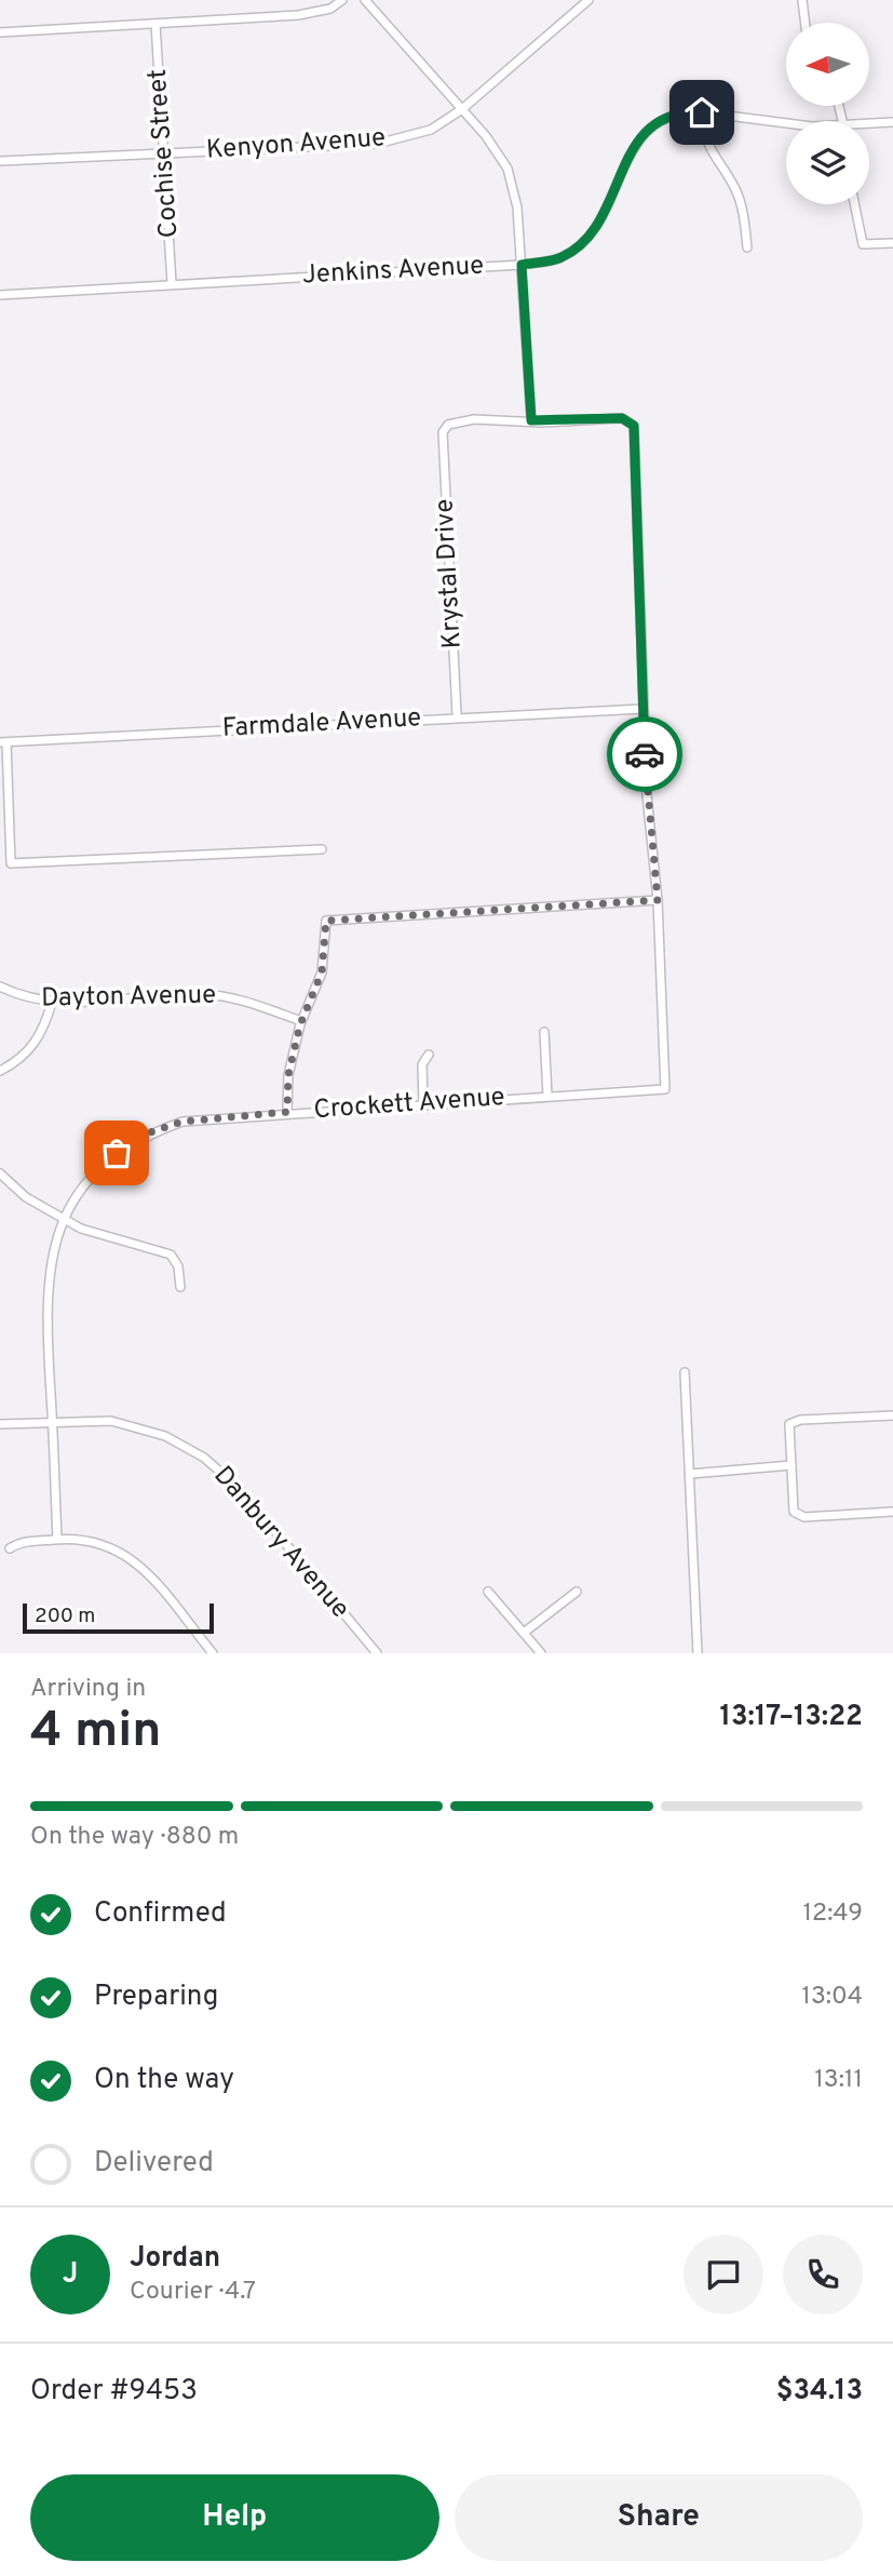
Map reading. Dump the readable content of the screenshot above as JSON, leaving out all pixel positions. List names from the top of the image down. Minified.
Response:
{"streets":{"street":["Kenyon Avenue","Cochise Street","Jenkins Avenue","Krystal Drive","Farmdale Avenue","Dayton Avenue","Crockett Avenue","Danbury Avenue"]},"crossings":[["Kenyon Avenue","Cochise Street"],["Cochise Street","Jenkins Avenue"],["Krystal Drive","Farmdale Avenue"],["Crockett Avenue","Danbury Avenue"]],"scale_bar":"200 m","north":"left","page":{"scale":"200 m","heading":["4 min","Arriving in","13:17–13:22"],"panel":["Jordan","Courier · 4.7","Order #9453","$34.13"],"bar":"On the way · 880 m","list":[["Confirmed","12:49"],["Preparing","13:04"],["On the way","13:11"],"Delivered"],"round":"J","buttons":["Help","Share"]}}
